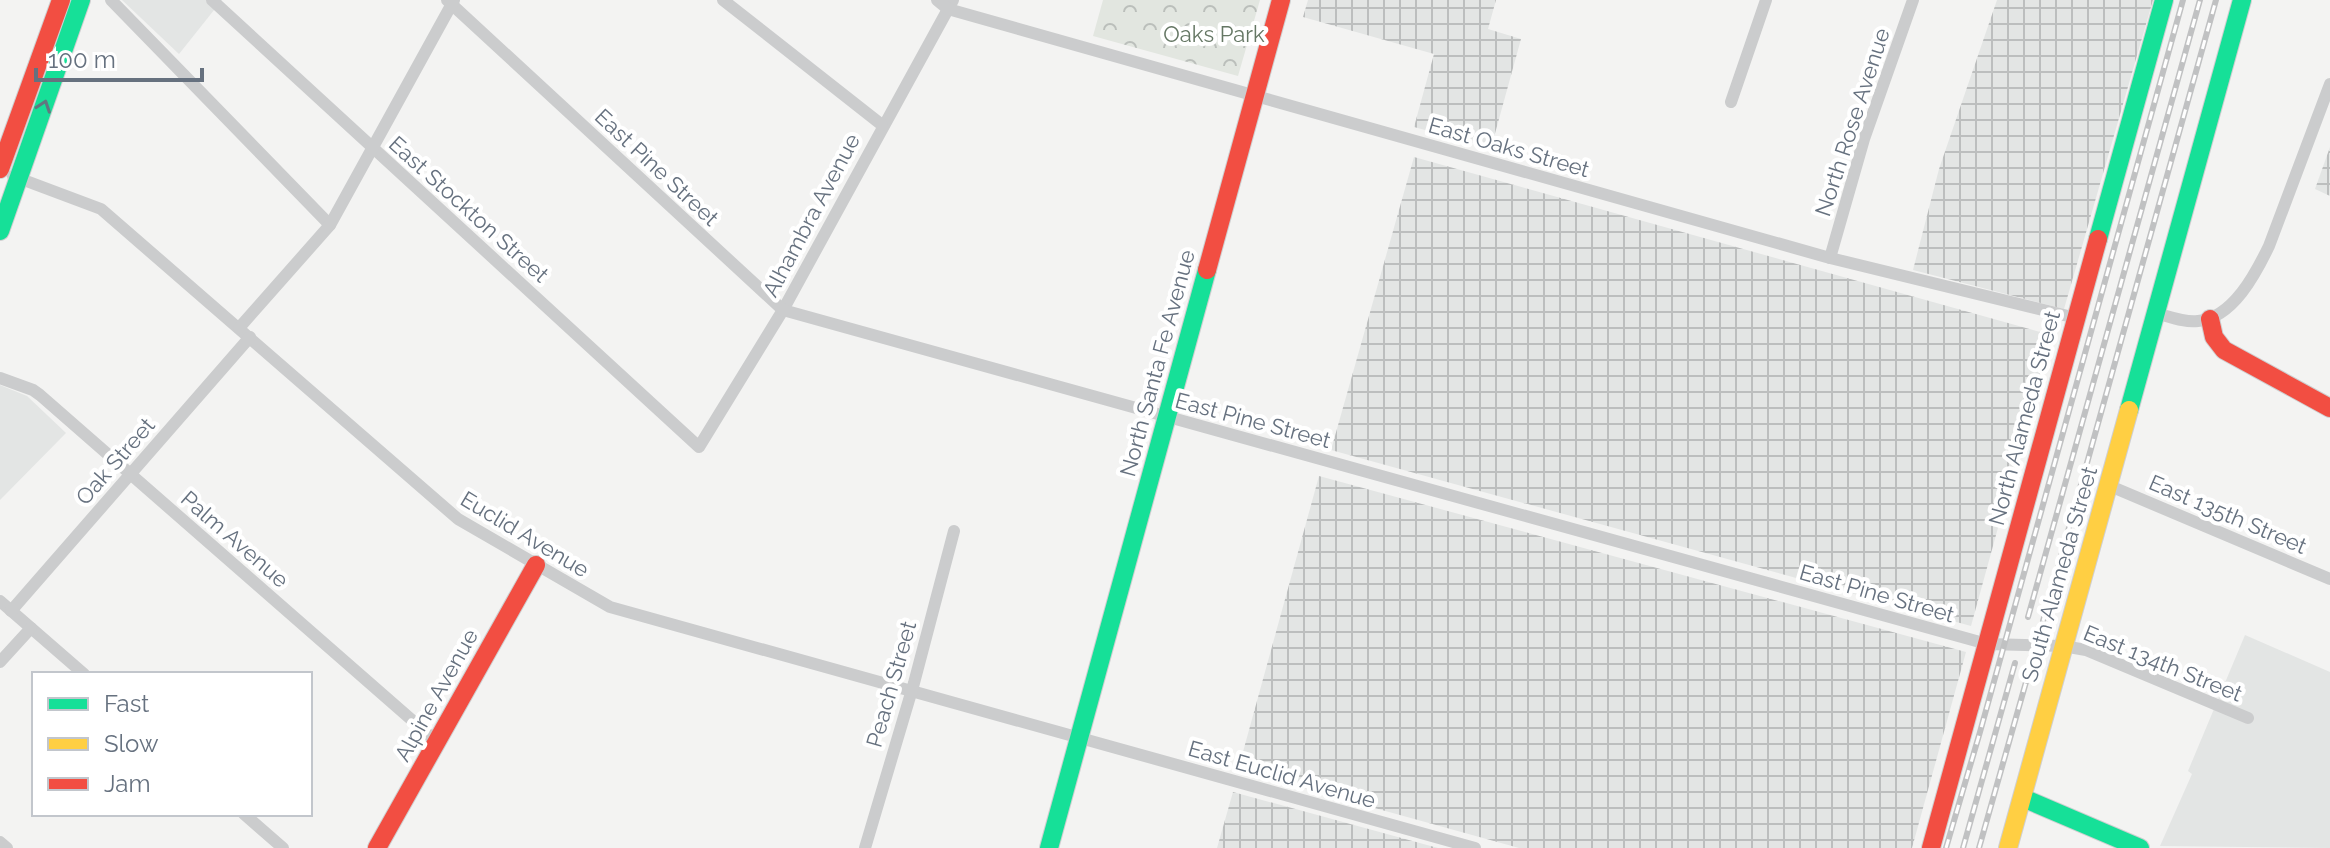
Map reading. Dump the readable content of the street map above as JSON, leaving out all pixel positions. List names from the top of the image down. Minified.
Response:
{"streets":{"main road":["North Santa Fe Avenue","North Alameda Street","South Alameda Street","Alpine Avenue"],"street":["North Rose Avenue","East Oaks Street","East Pine Street","East Stockton Street","Alhambra Avenue","Oak Street","East 135th Street","Euclid Avenue","Palm Avenue","East 134th Street","Peach Street","East Euclid Avenue"]},"crossings":[["North Rose Avenue","East Oaks Street"],["East Oaks Street","Alhambra Avenue"],["East Oaks Street","North Santa Fe Avenue"],["East Oaks Street","North Alameda Street"],["East Pine Street","Alhambra Avenue"],["East Pine Street","North Santa Fe Avenue"],["East Pine Street","North Alameda Street"],["East Pine Street","South Alameda Street"],["East Pine Street","East 134th Street"],["East Stockton Street","Alhambra Avenue"],["North Santa Fe Avenue","Euclid Avenue"],["North Santa Fe Avenue","East Euclid Avenue"],["Oak Street","Euclid Avenue"],["Oak Street","Palm Avenue"],["East 135th Street","South Alameda Street"],["Euclid Avenue","Peach Street"],["Euclid Avenue","Alpine Avenue"],["Euclid Avenue","East Euclid Avenue"],["Palm Avenue","Alpine Avenue"],["South Alameda Street","East 134th Street"]],"parks":["Oaks Park"],"legend":["Fast","Slow","Jam"],"scale_bar":"100 m"}
